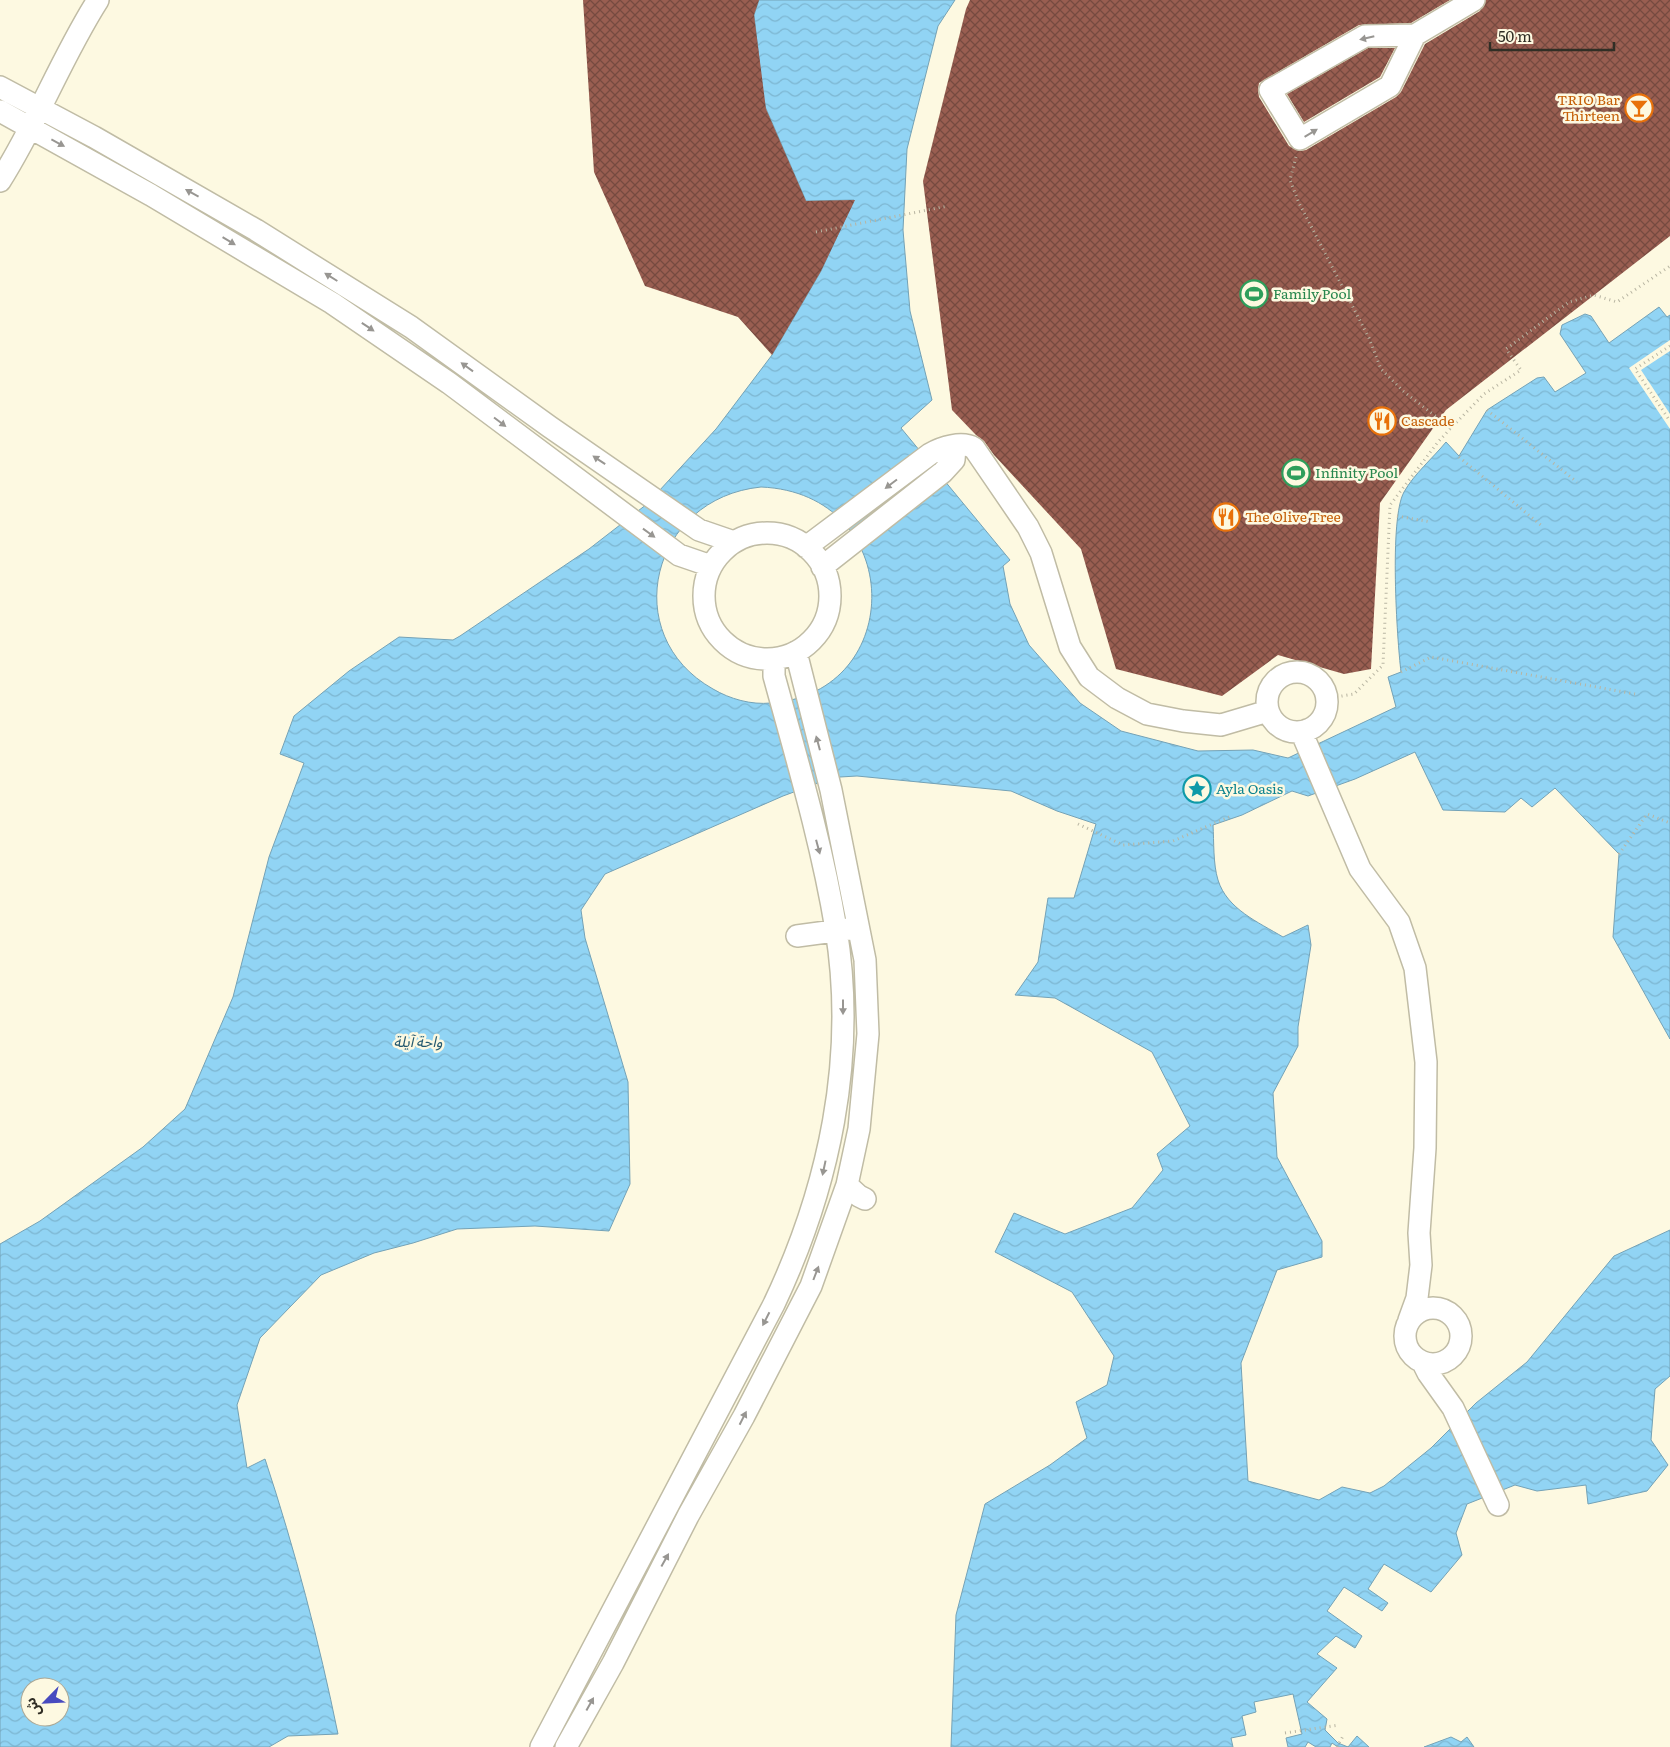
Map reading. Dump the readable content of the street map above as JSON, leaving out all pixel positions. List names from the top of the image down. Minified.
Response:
{"water":["واحة آيلة"],"places":{"bar":["TRIO Bar Thirteen"],"sports":["Family Pool","Infinity Pool"],"restaurant":["Cascade","The Olive Tree"],"place":["Ayla Oasis"]},"scale_bar":"50 m","north":"bottom left"}
